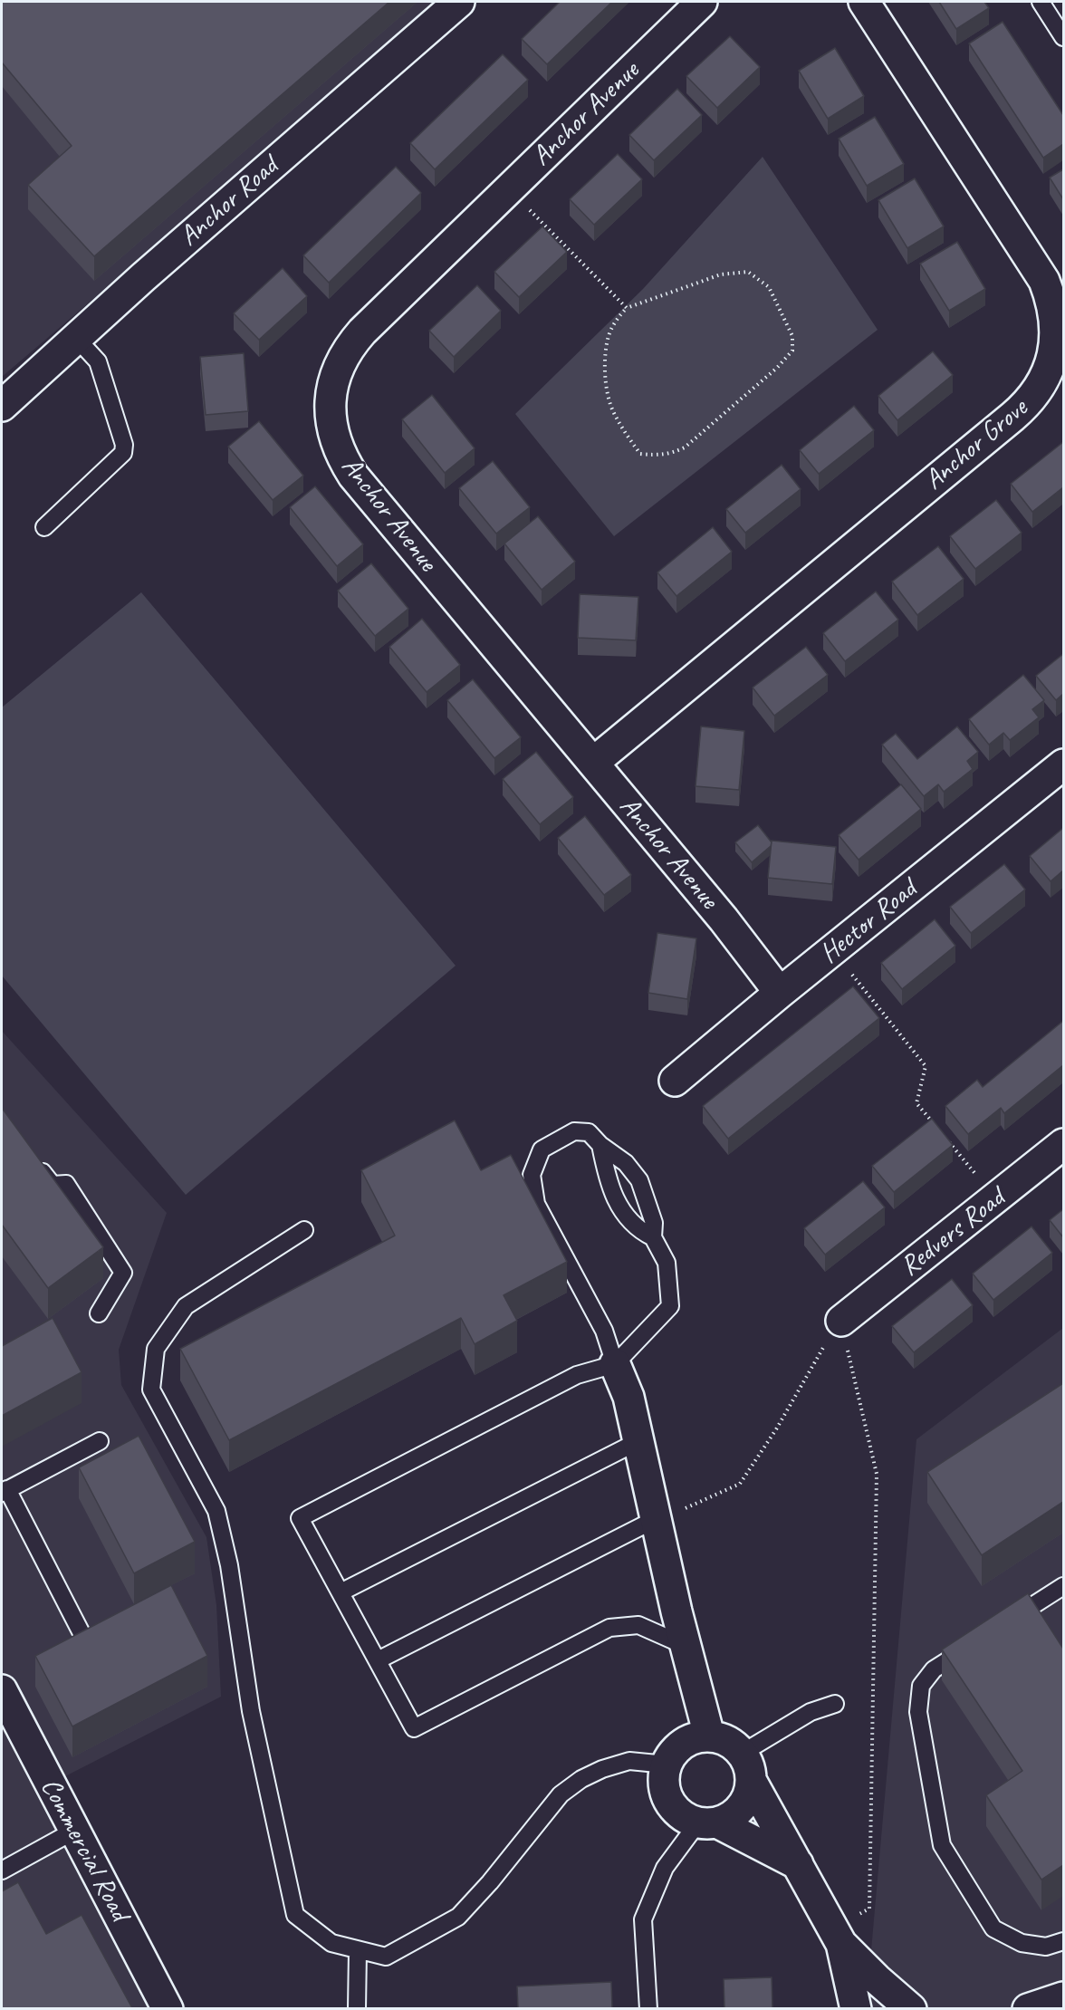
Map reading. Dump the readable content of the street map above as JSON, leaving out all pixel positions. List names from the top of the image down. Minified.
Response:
{"streets":{"street":["Anchor Avenue","Anchor Road","Anchor Grove","Hector Road","Redvers Road","Commercial Road"]},"crossings":[["Anchor Avenue","Anchor Grove"],["Anchor Avenue","Hector Road"]]}
